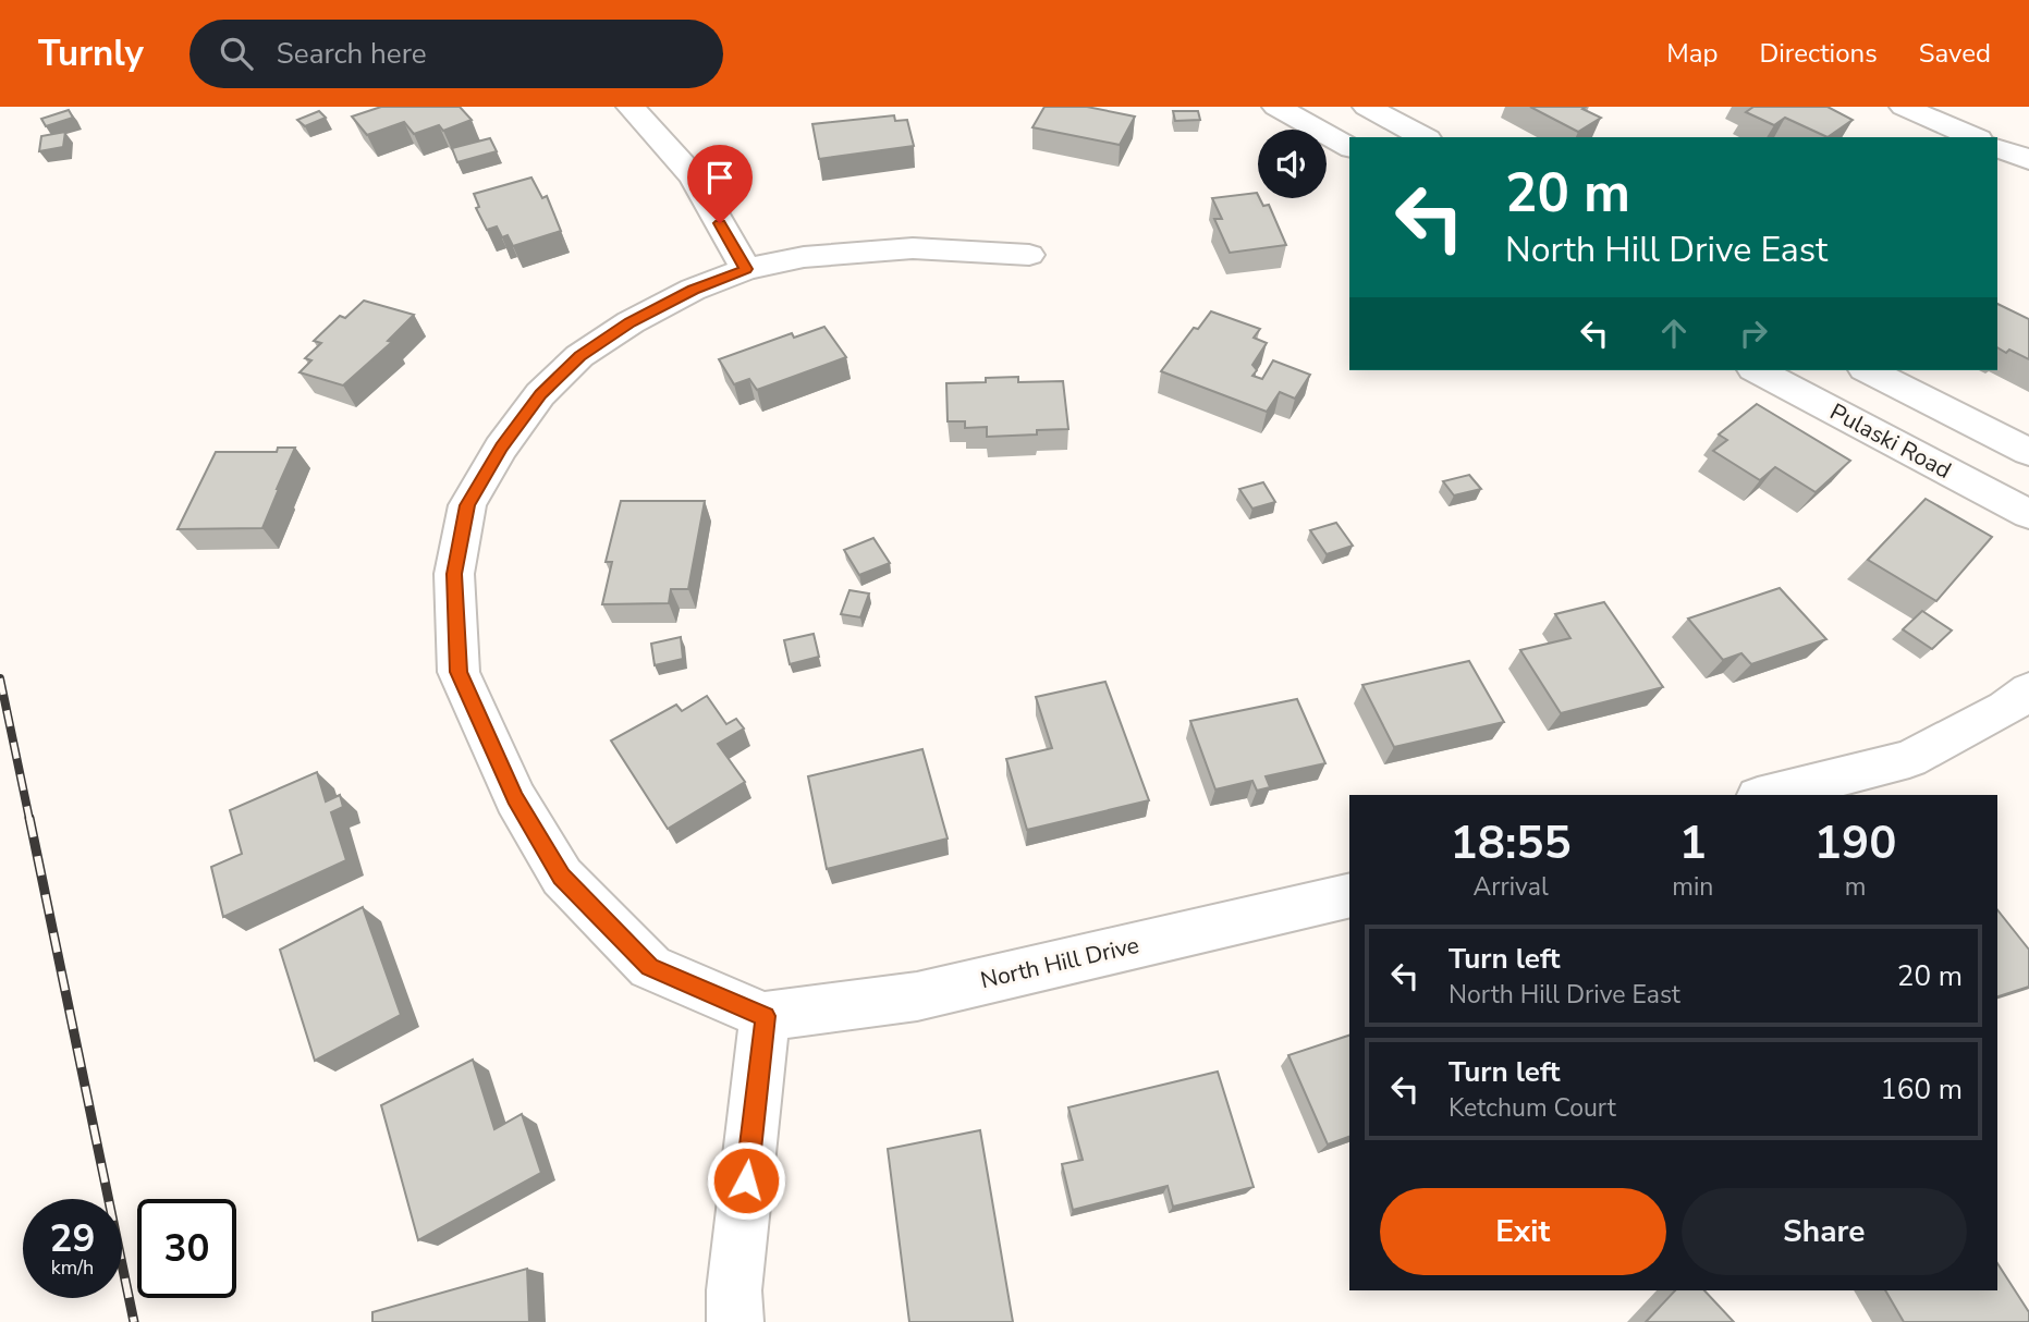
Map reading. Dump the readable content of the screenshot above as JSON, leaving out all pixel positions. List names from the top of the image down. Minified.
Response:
{"streets":{"street":["Pulaski Road","North Hill Drive"]},"page":{"header":"Turnly","search":"Search here","nav":["Map","Directions","Saved"],"turn":["20 m","North Hill Drive East"],"eta":["18:55","Arrival","1","min","190","m"],"list":[{"name":"Turn left","note":"North Hill Drive East","value":"20 m"},{"name":"Turn left","note":"Ketchum Court","value":"160 m"}],"buttons":["Exit","Share"],"speed":"29 km/h","limit":"30"}}
